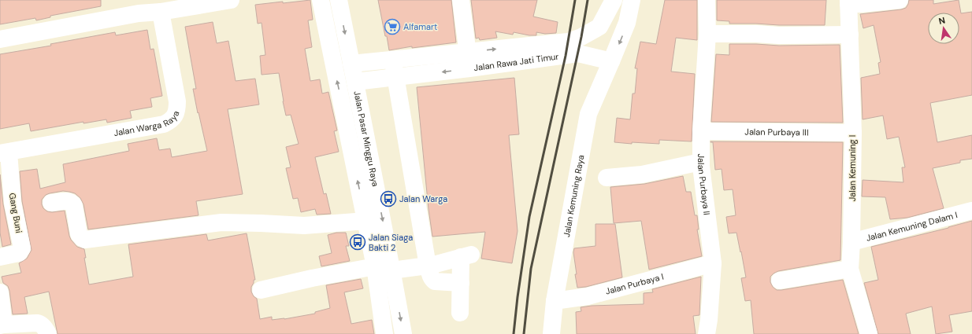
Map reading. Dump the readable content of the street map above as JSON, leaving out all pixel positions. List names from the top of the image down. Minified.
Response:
{"streets":{"street":["Jalan Rawa Jati Timur","Jalan Warga Raya","Jalan Purbaya III","Jalan Pasar Minggu Raya","Jalan Kemuning I","Jalan Purbaya II","Jalan Kemuning Raya","Gang Buni","Jalan Kemuning Dalam I","Jalan Purbaya I"]},"crossings":[["Jalan Rawa Jati Timur","Jalan Pasar Minggu Raya"],["Jalan Rawa Jati Timur","Jalan Kemuning Raya"],["Jalan Warga Raya","Gang Buni"],["Jalan Purbaya III","Jalan Kemuning I"],["Jalan Purbaya III","Jalan Purbaya II"],["Jalan Kemuning I","Jalan Kemuning Dalam I"],["Jalan Purbaya II","Jalan Purbaya I"],["Jalan Kemuning Raya","Jalan Purbaya I"]],"places":{"supermarket":["Alfamart"],"bus stop":["Jalan Warga","Jalan Siaga Bakti 2"]},"north":"top"}
